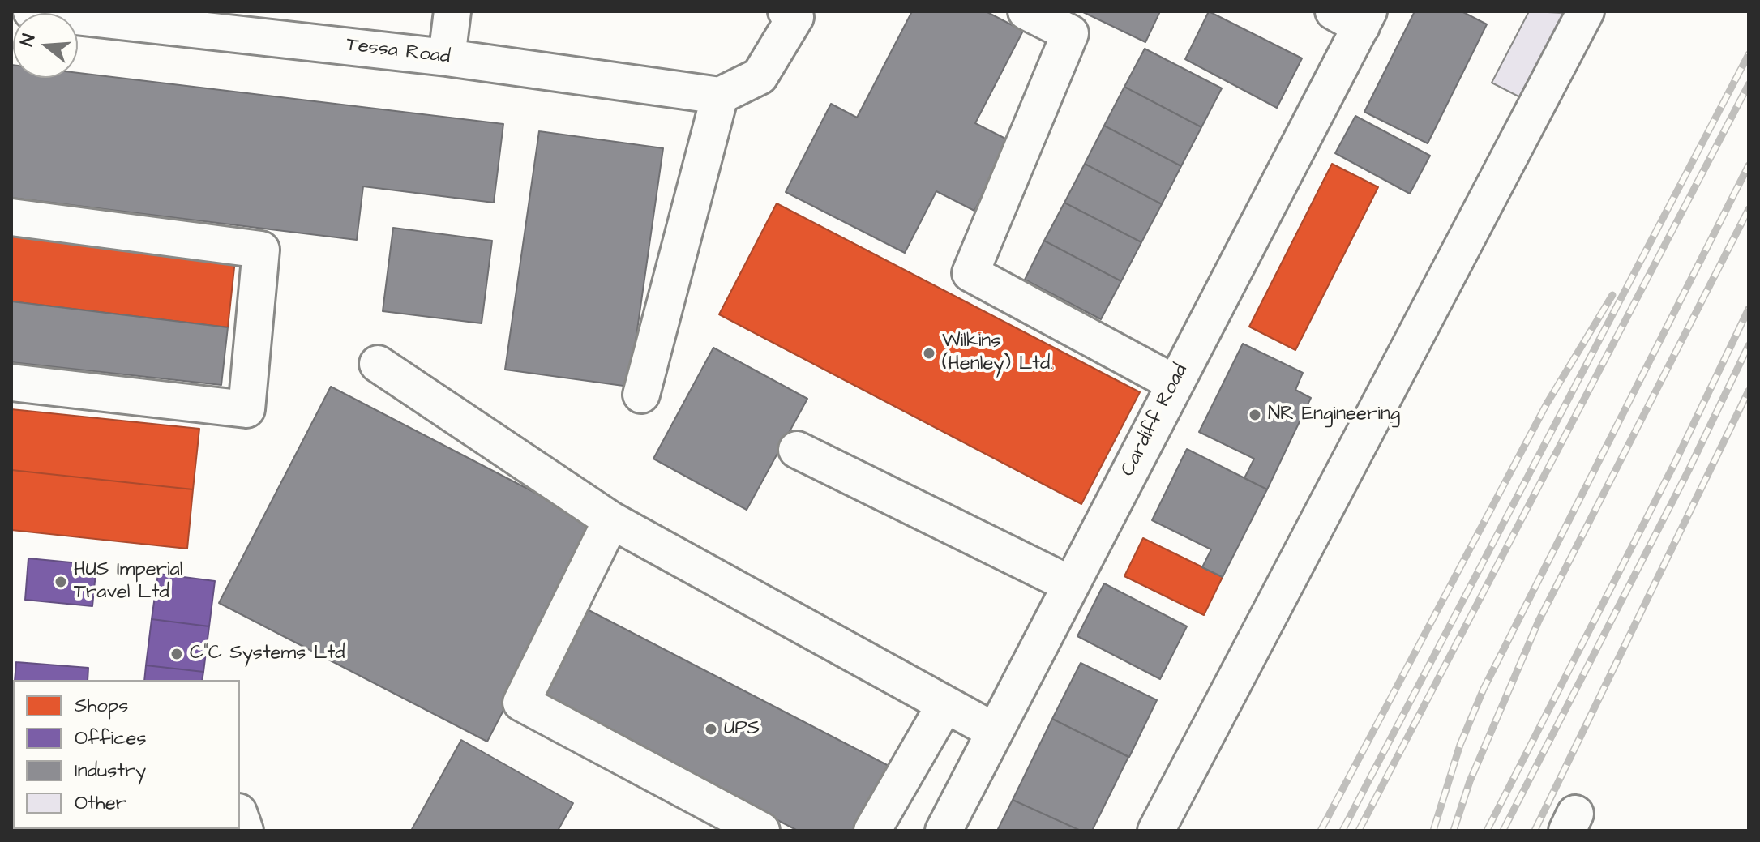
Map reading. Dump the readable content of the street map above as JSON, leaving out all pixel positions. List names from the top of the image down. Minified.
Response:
{"streets":{"street":["Tessa Road","Cardiff Road"]},"places":["Wilkins (Henley) Ltd.","NR Engineering","HUS Imperial Travel Ltd","C\"C Systems Ltd","UPS"],"legend":["Shops","Offices","Industry","Other"],"north":"left"}
